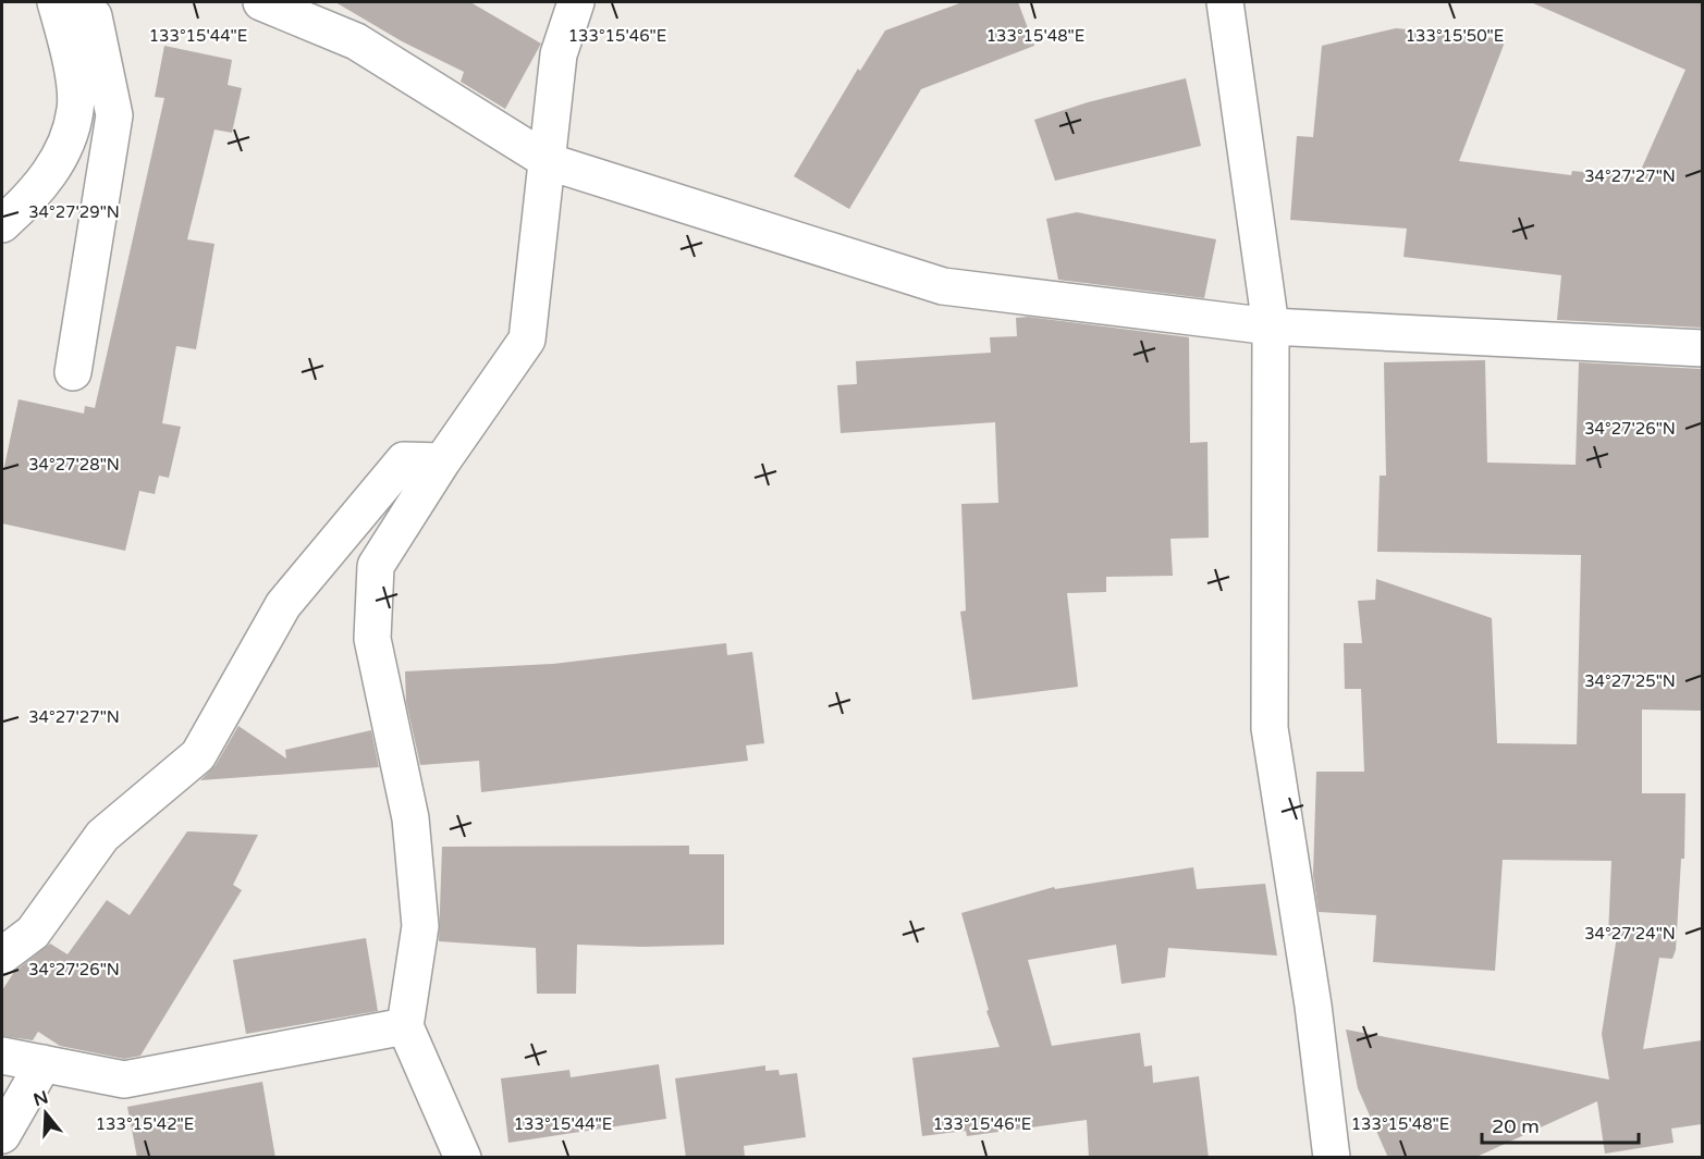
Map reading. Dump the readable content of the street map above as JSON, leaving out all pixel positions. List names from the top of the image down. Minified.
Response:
{"scale_bar":"20 m","north":"top","coordinates":["133°15'44\"E","133°15'46\"E","133°15'48\"E","133°15'50\"E","34°27'27\"N","34°27'29\"N","34°27'26\"N","34°27'28\"N","34°27'25\"N","34°27'24\"N","133°15'42\"E"]}
